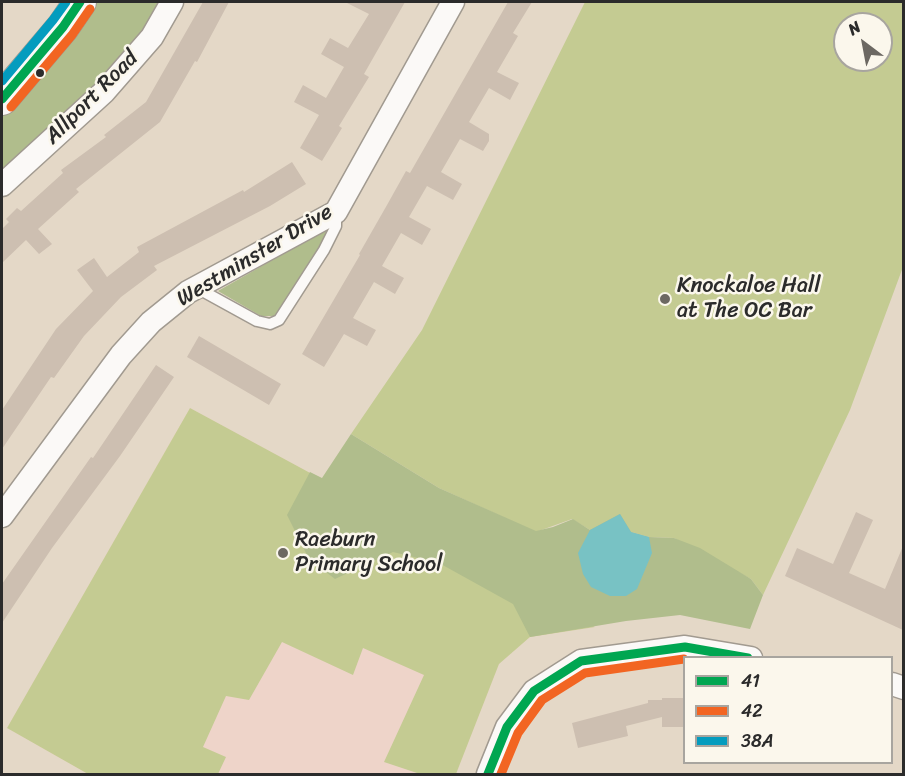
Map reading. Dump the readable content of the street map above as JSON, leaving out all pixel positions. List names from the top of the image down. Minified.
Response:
{"streets":{"street":["Allport Road","Westminster Drive"]},"places":["Knockaloe Hall at The OC Bar","Raeburn Primary School"],"lines":["transit line 41","transit line 38A","transit line 42"],"legend":["41","42","38A"],"north":"top left"}
